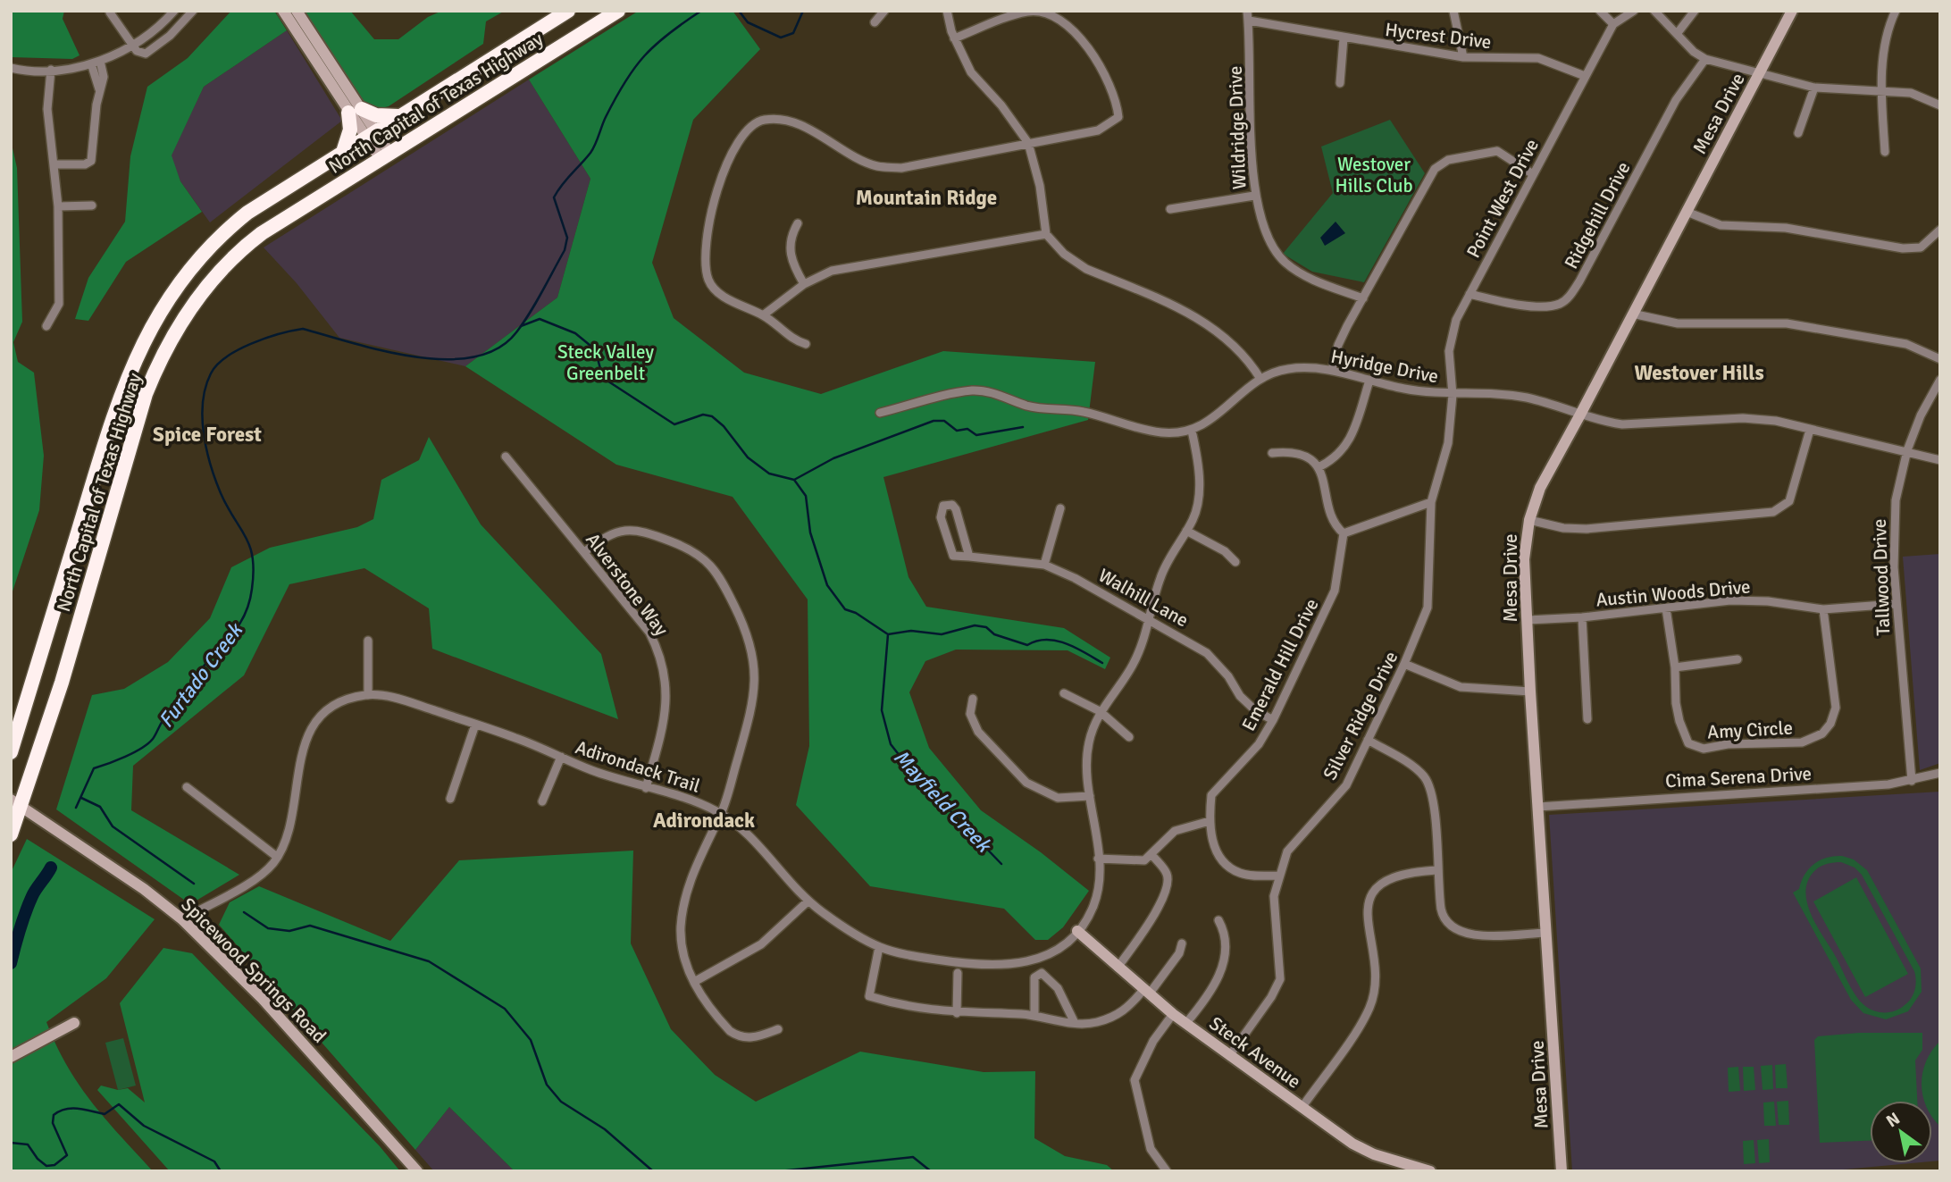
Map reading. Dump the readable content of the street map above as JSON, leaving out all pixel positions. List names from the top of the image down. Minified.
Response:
{"streets":{"highway":["North Capital of Texas Highway"],"street":["Hycrest Drive","Mesa Drive","Wildridge Drive","Point West Drive","Ridgehill Drive","Hyridge Drive","Tallwood Drive","Alverstone Way","Austin Woods Drive","Walhill Lane","Emerald Hill Drive","Silver Ridge Drive","Amy Circle","Adirondack Trail","Cima Serena Drive","Spicewood Springs Road","Steck Avenue"]},"crossings":[["Hycrest Drive","Wildridge Drive"],["Hycrest Drive","Point West Drive"],["North Capital of Texas Highway","Spicewood Springs Road"],["Mesa Drive","Hyridge Drive"],["Mesa Drive","Austin Woods Drive"],["Mesa Drive","Cima Serena Drive"],["Point West Drive","Ridgehill Drive"],["Point West Drive","Hyridge Drive"],["Point West Drive","Silver Ridge Drive"],["Hyridge Drive","Tallwood Drive"],["Hyridge Drive","Silver Ridge Drive"],["Hyridge Drive","Adirondack Trail"],["Tallwood Drive","Austin Woods Drive"],["Tallwood Drive","Cima Serena Drive"],["Alverstone Way","Adirondack Trail"],["Austin Woods Drive","Amy Circle"],["Walhill Lane","Emerald Hill Drive"],["Walhill Lane","Adirondack Trail"],["Emerald Hill Drive","Silver Ridge Drive"],["Silver Ridge Drive","Steck Avenue"],["Adirondack Trail","Spicewood Springs Road"],["Adirondack Trail","Steck Avenue"]],"districts":["Mountain Ridge","Westover Hills","Spice Forest","Adirondack"],"water":["Furtado Creek","Mayfield Creek"],"parks":["Westover Hills Club","Steck Valley Greenbelt"],"north":"top left"}
